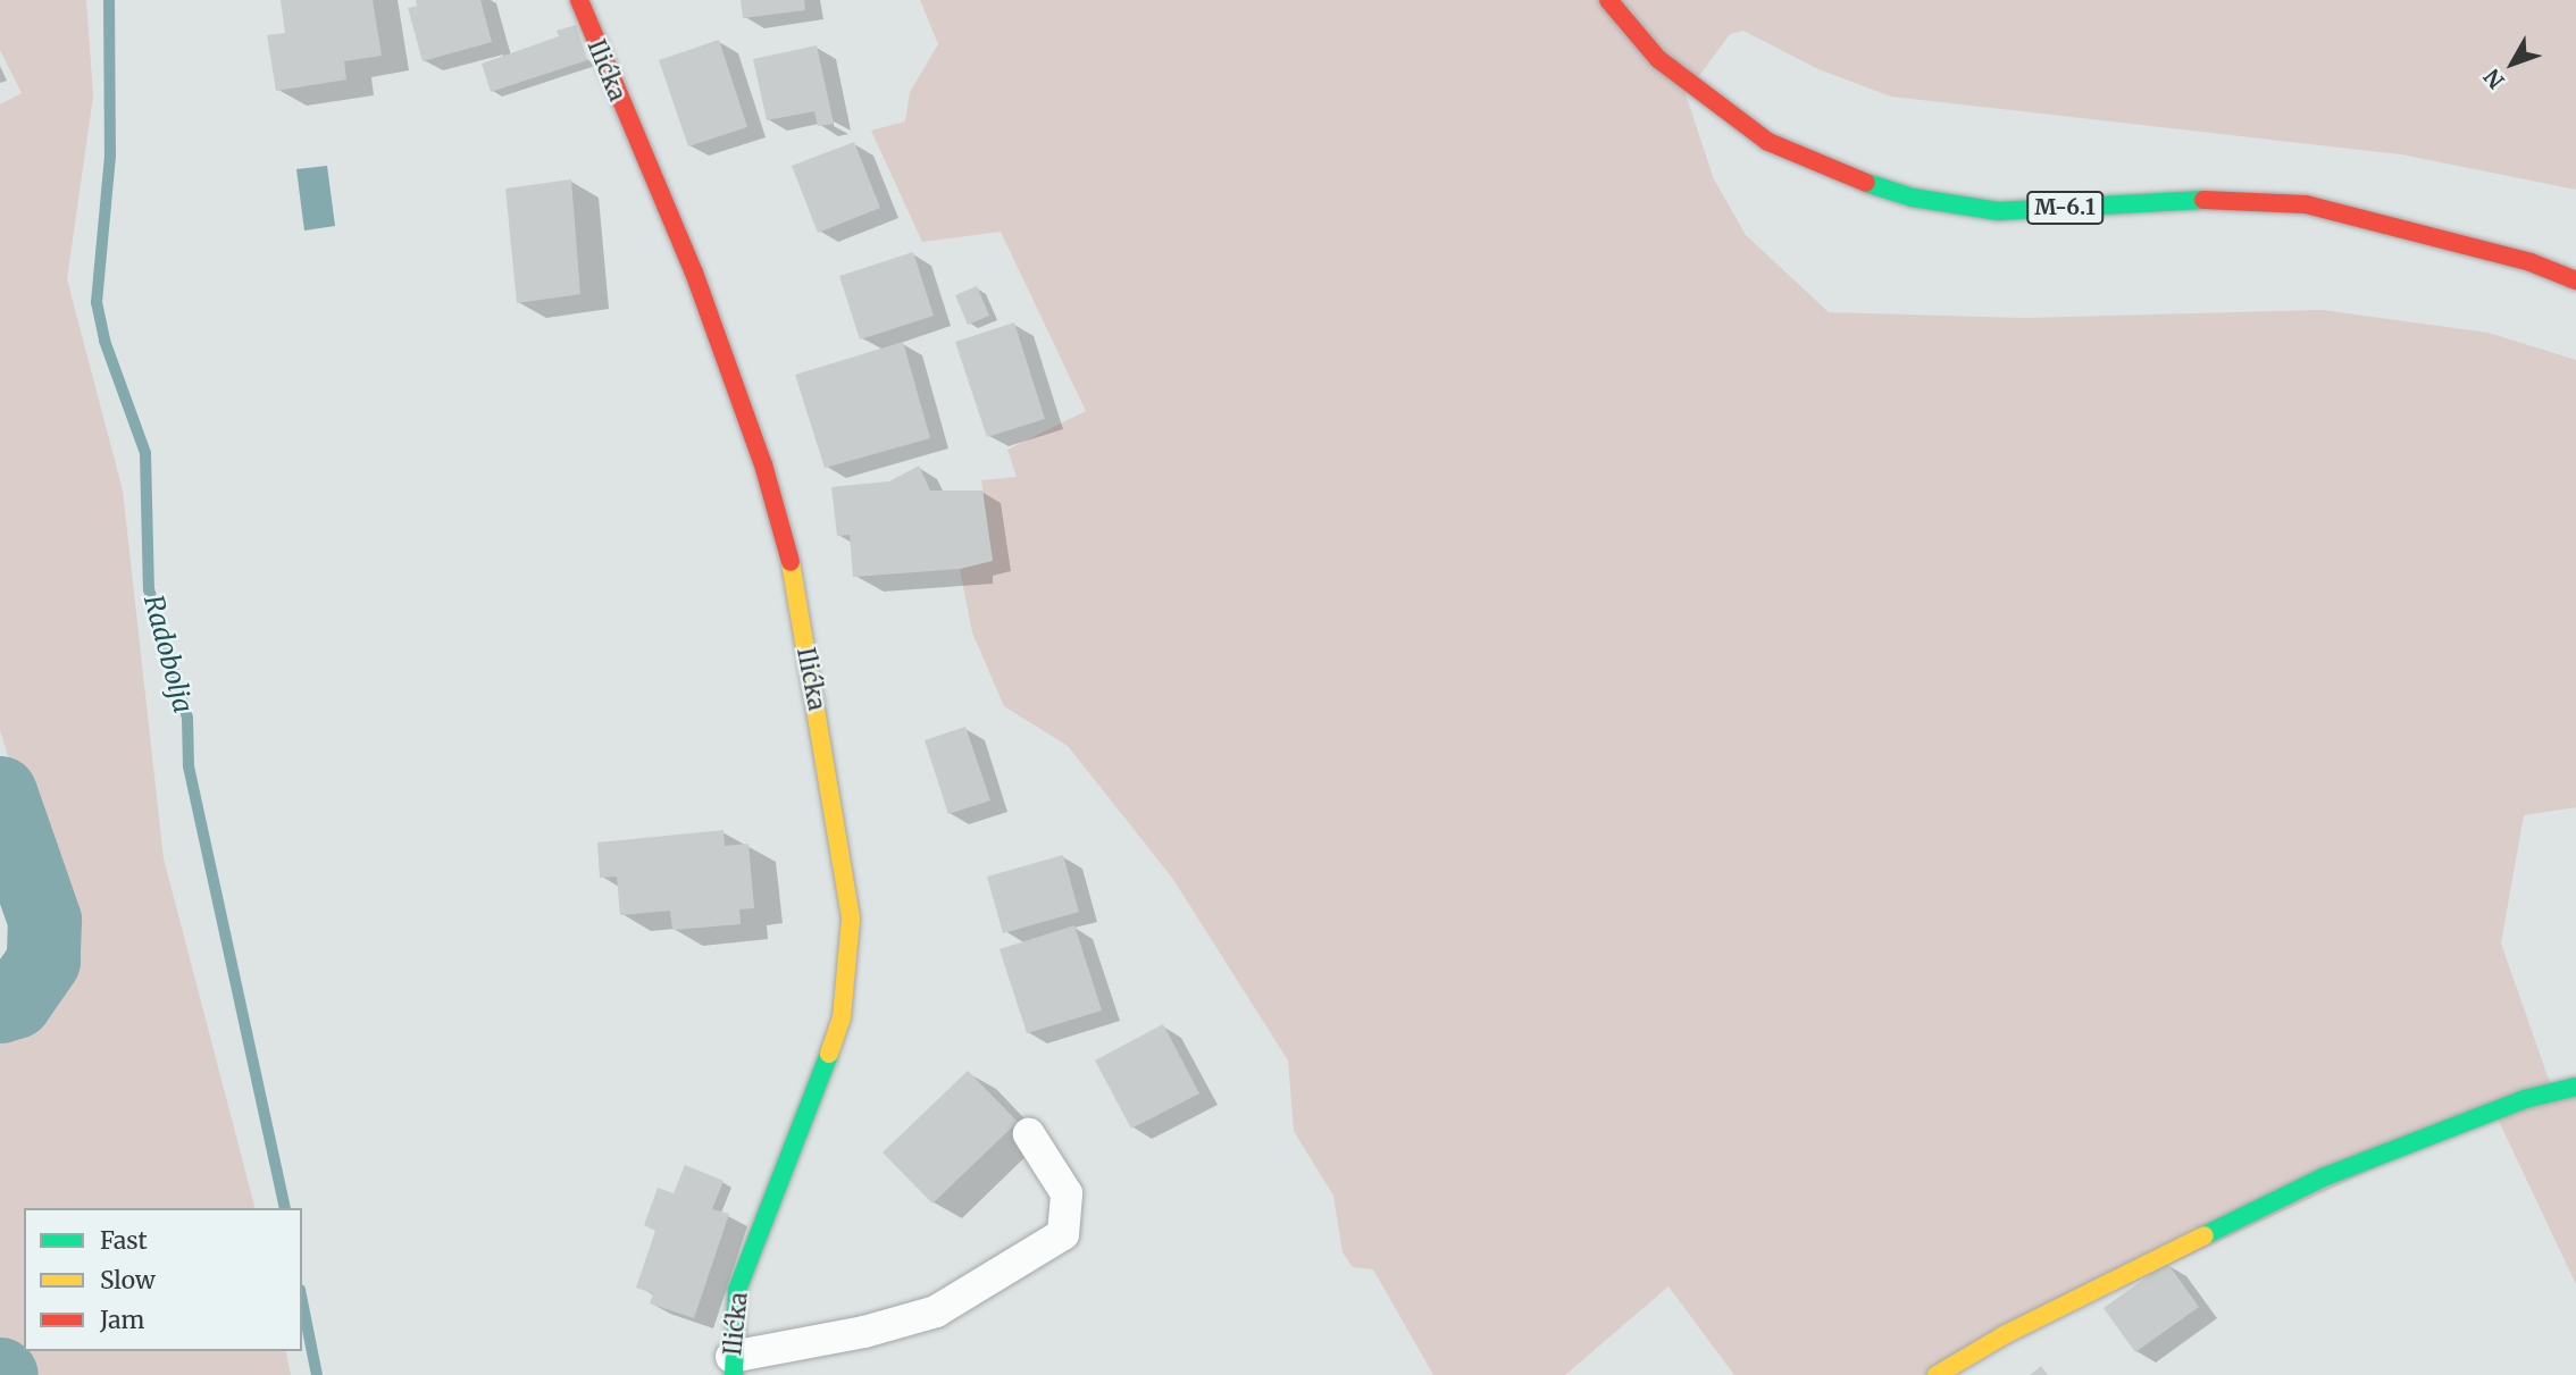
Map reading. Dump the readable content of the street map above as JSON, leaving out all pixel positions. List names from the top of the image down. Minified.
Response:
{"streets":{"street":["Ilićka","M-6.1"]},"water":["Radobolja"],"legend":["Fast","Slow","Jam"],"north":"bottom left"}
